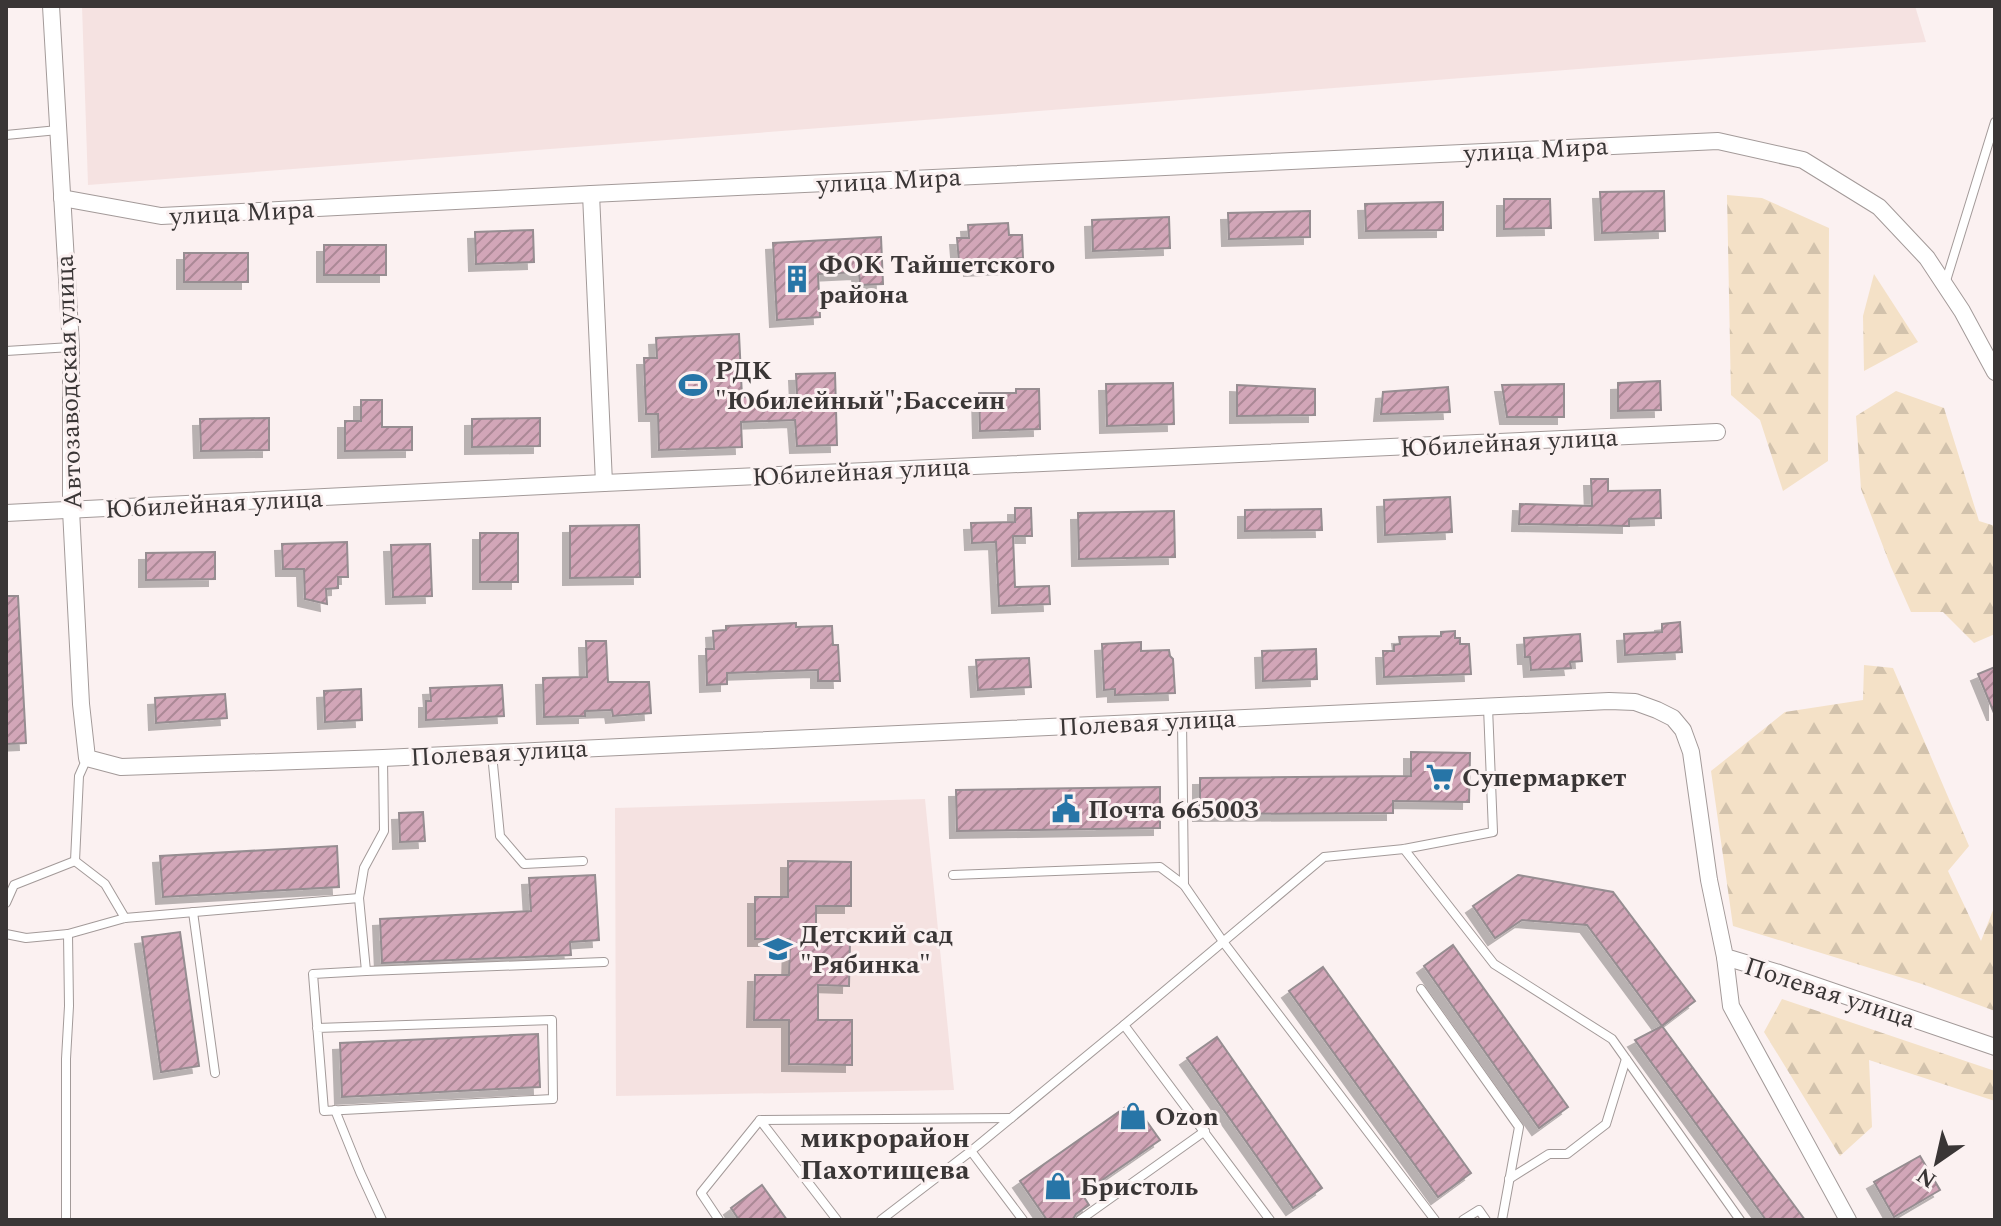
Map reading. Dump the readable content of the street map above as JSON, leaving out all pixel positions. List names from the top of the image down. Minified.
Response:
{"streets":{"street":["улица Мира","Автозаводская улица","Юбилейная улица","Полевая улица"]},"crossings":[["улица Мира","Автозаводская улица"],["Автозаводская улица","Юбилейная улица"],["Автозаводская улица","Полевая улица"]],"districts":["микрорайон Пахотищева"],"places":{"building":["ФОК Тайшетского района"],"sports":["РДК \"Юбилейный\";Бассеин"],"supermarket":["Супермаркет"],"public building":["Почта 665003"],"school or university":["Детский сад \"Рябинка\""],"shop":["Ozon","Бристоль"]},"north":"bottom left"}
